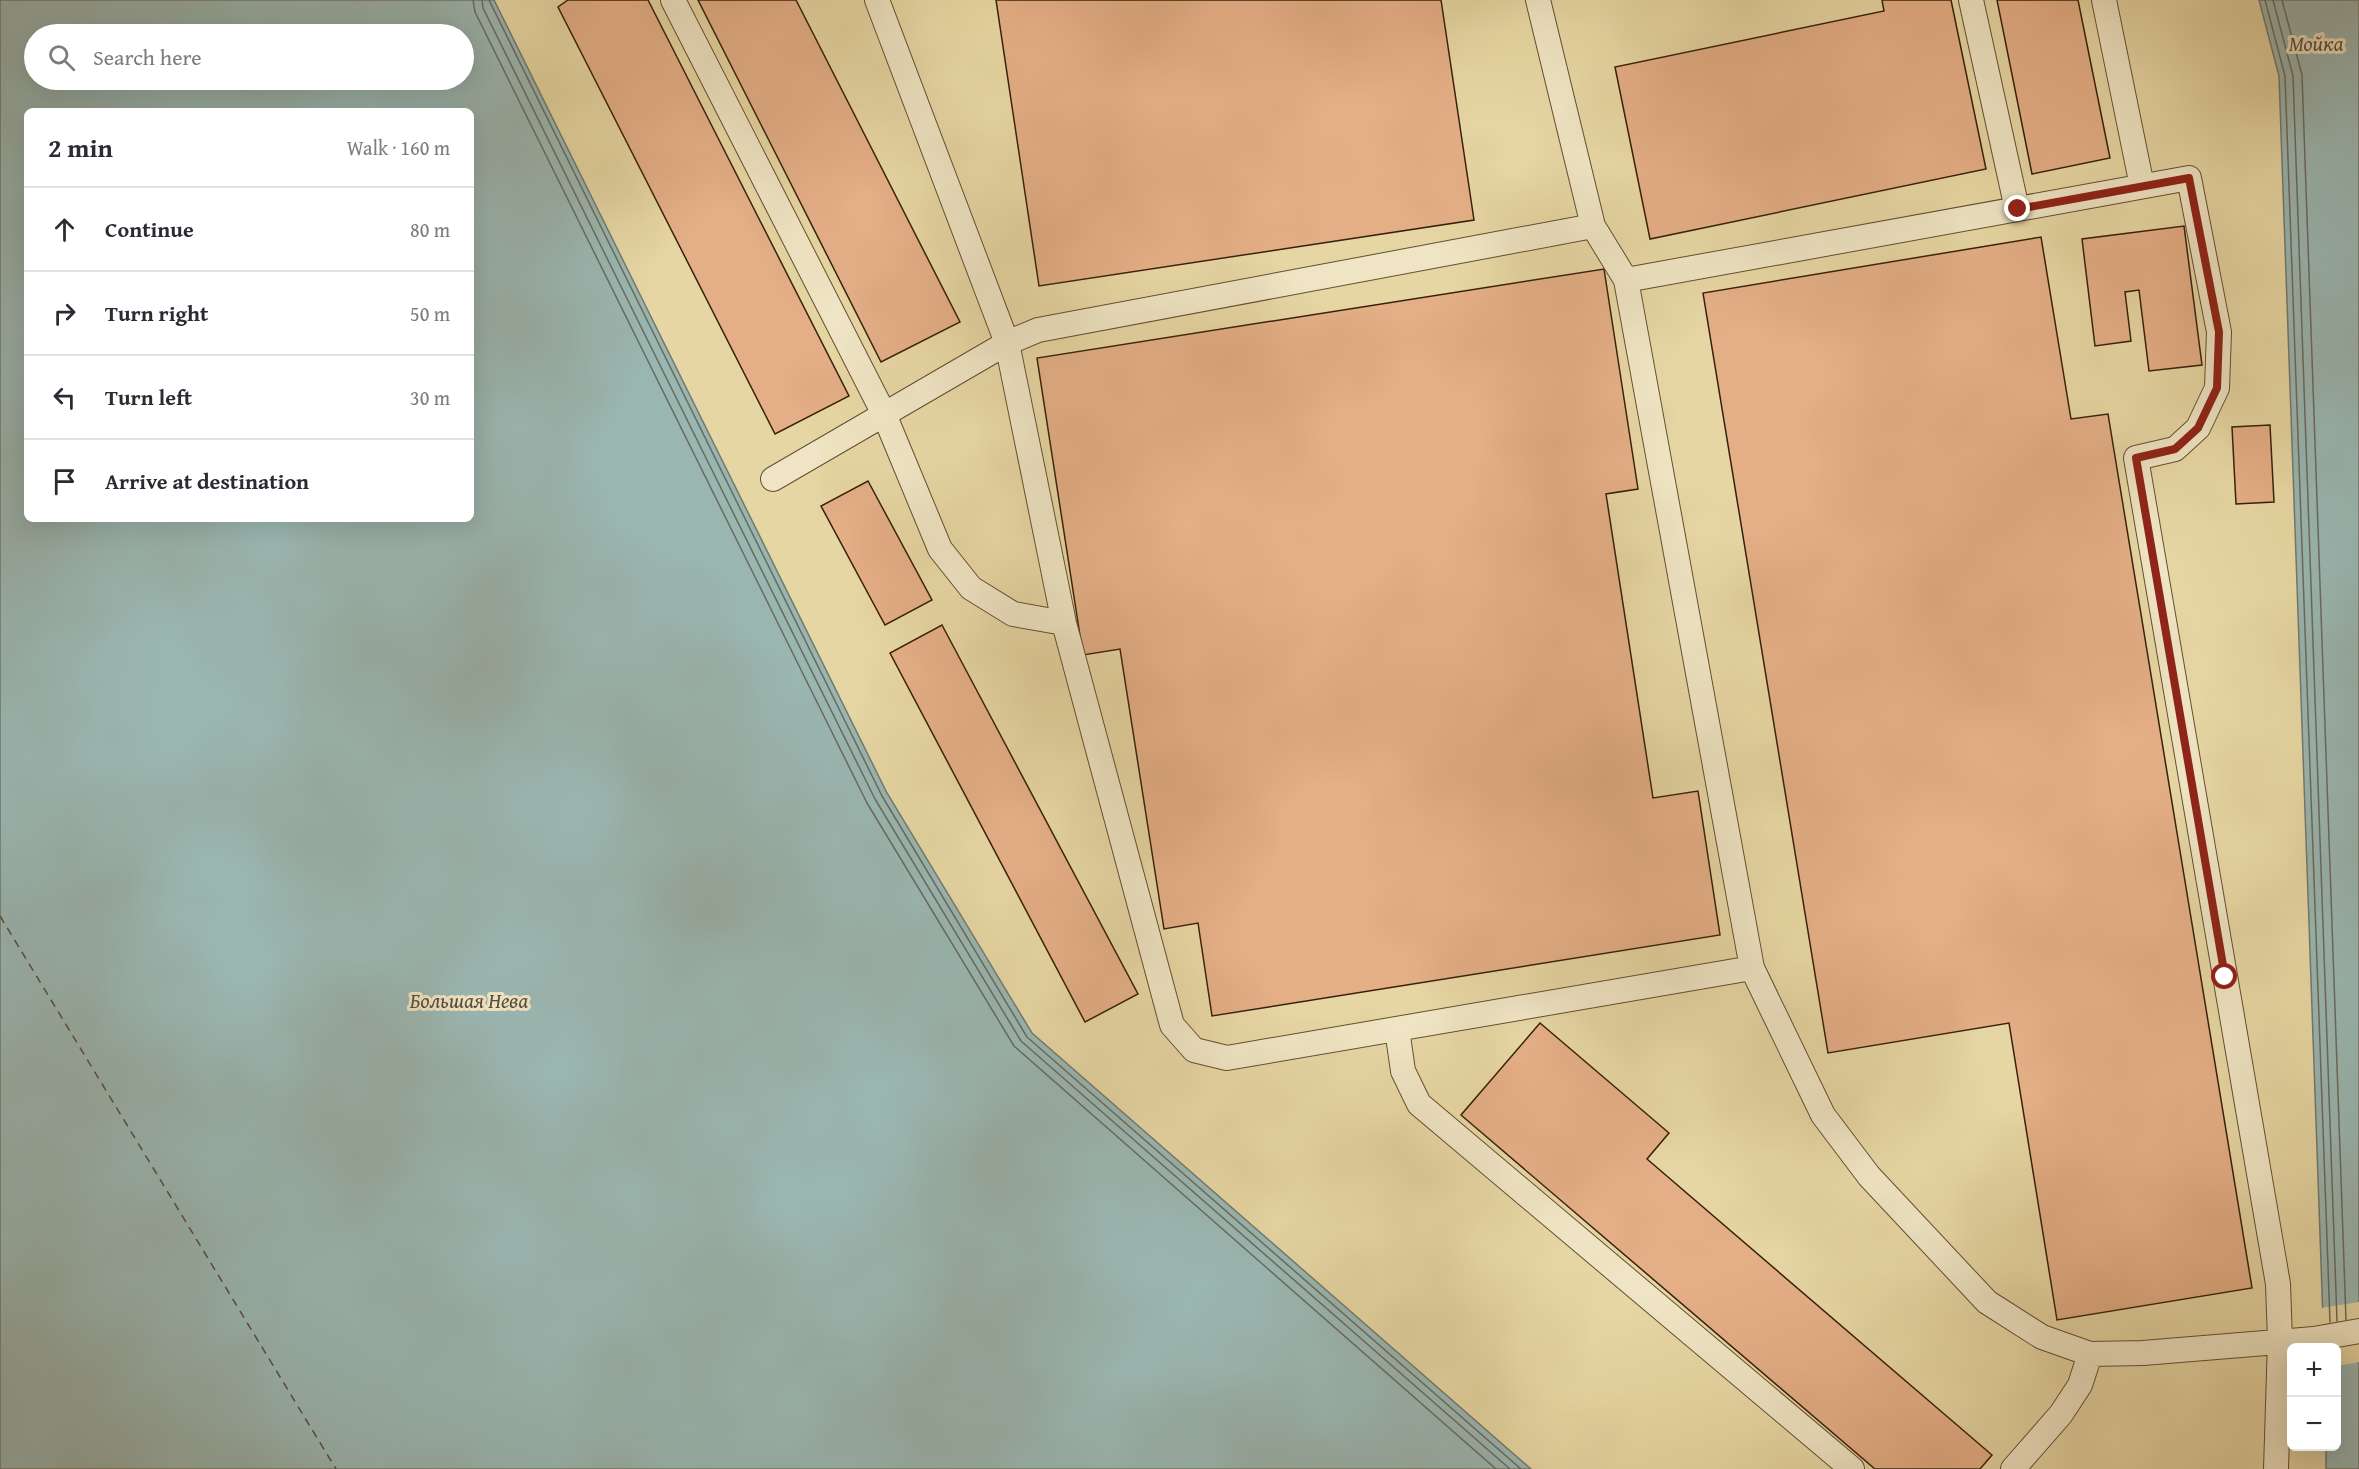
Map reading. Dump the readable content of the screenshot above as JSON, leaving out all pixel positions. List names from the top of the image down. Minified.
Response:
{"water":["Мойка","Большая Нева"],"page":{"search":"Search here","heading":["2 min","Walk · 160 m"],"list":[["Continue","80 m"],["Turn right","50 m"],["Turn left","30 m"],"Arrive at destination"],"map_buttons":["+","−"]}}
